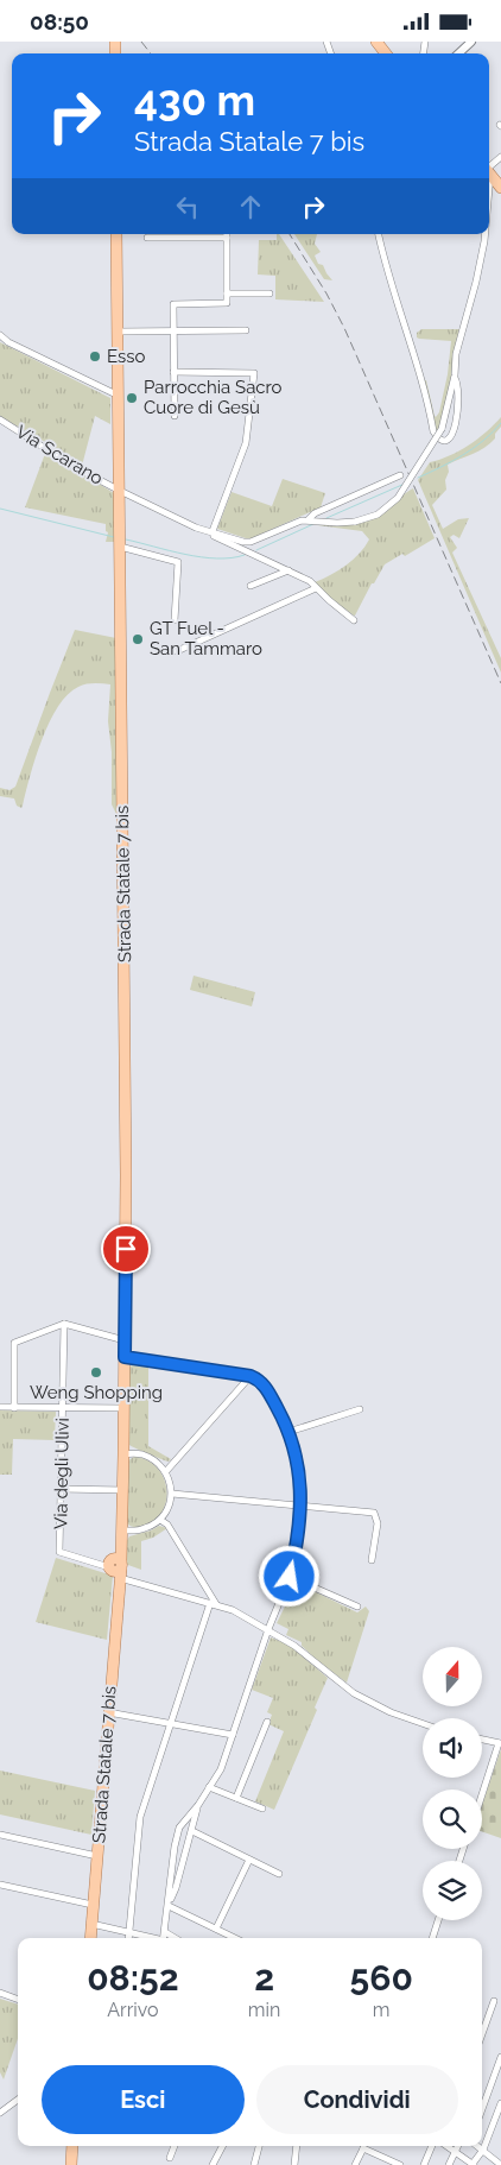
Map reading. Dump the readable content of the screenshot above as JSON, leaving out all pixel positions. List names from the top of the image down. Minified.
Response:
{"streets":{"main road":["Strada Statale 7 bis"],"street":["Via Scarano","Via degli Ulivi"]},"crossings":[["Via Scarano","Strada Statale 7 bis"],["Strada Statale 7 bis","Via degli Ulivi"]],"places":["Esso","Parrocchia Sacro Cuore di Gesù","GT Fuel - San Tammaro","Weng Shopping"],"north":"top","page":{"status":"08:50","turn":["430 m","Strada Statale 7 bis"],"eta":["08:52","Arrivo","2","min","560","m"],"buttons":["Esci","Condividi"]}}
